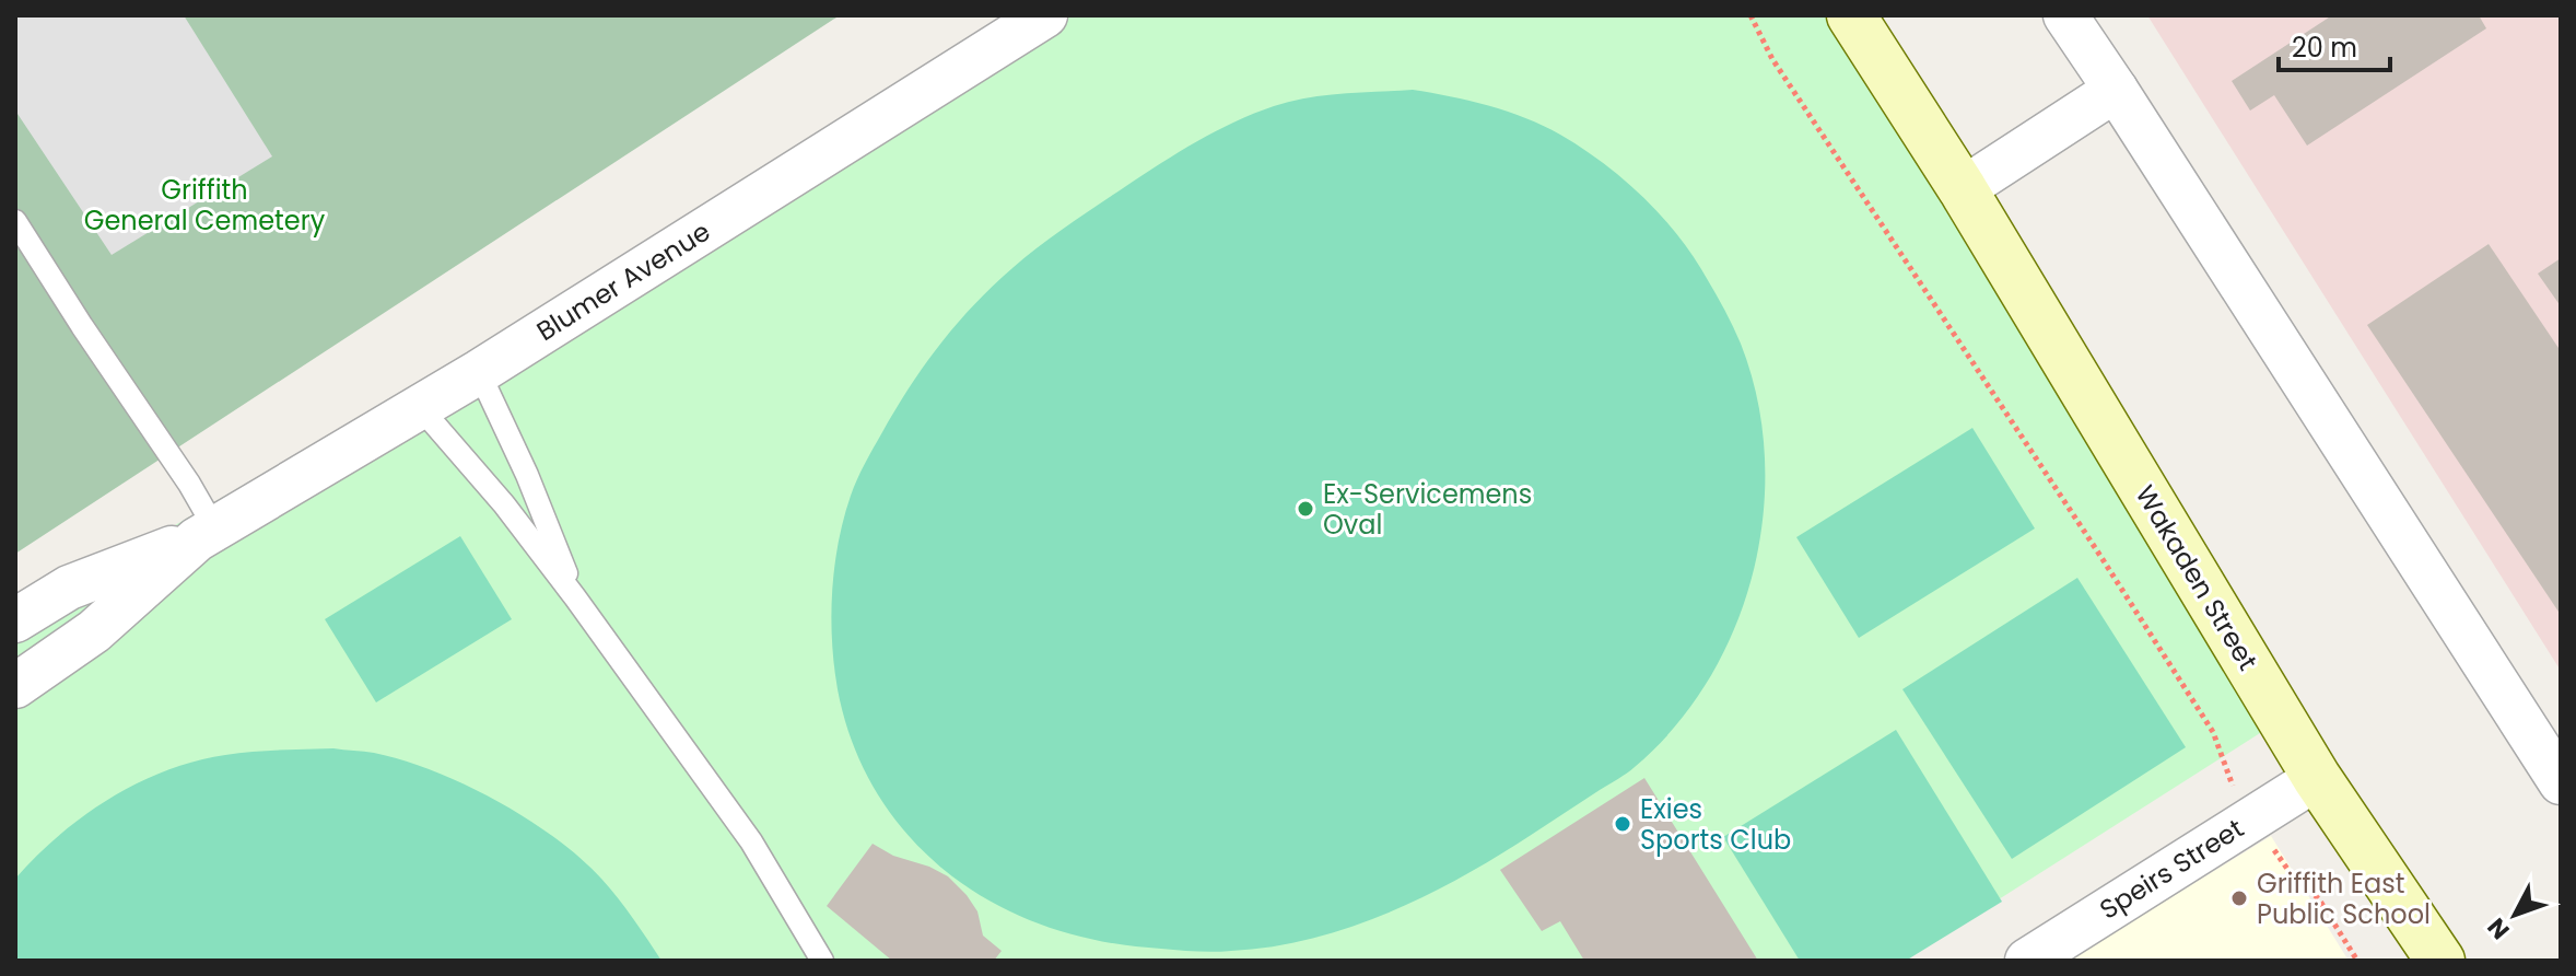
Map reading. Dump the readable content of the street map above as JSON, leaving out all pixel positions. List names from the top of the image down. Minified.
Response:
{"streets":{"main road":["Wakaden Street"],"street":["Blumer Avenue","Speirs Street"]},"crossings":[["Wakaden Street","Speirs Street"]],"parks":["Griffith General Cemetery"],"places":["Ex-Servicemens Oval","Exies Sports Club","Griffith East Public School"],"scale_bar":"20 m","north":"bottom left"}
